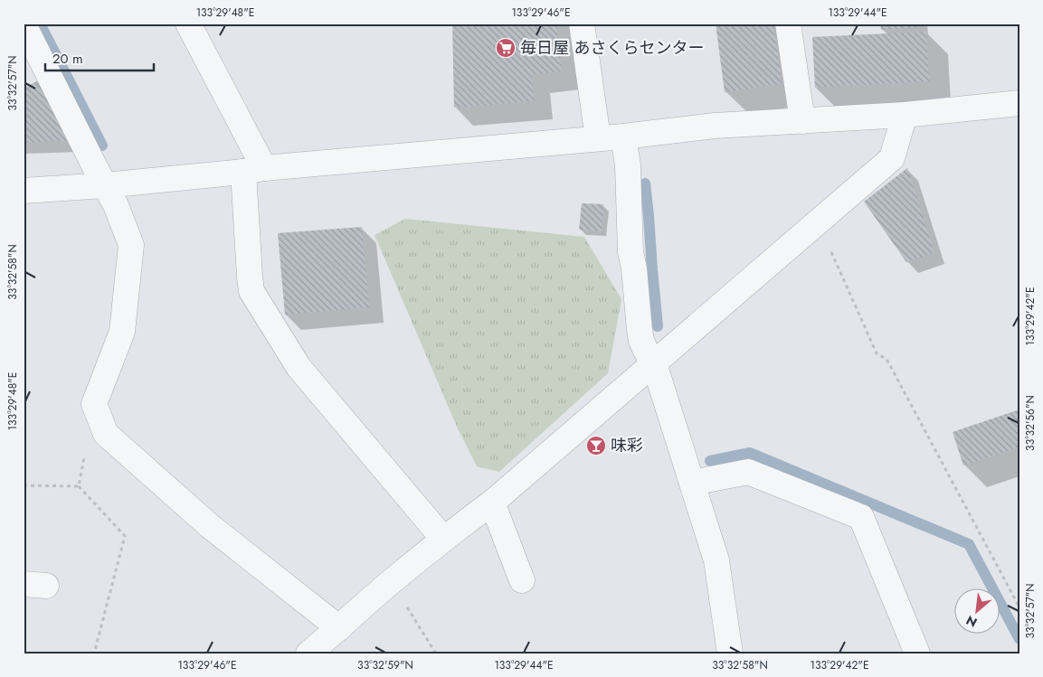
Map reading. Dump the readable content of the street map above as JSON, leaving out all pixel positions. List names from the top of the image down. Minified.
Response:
{"places":{"supermarket":["毎日屋 あさくらセンター"],"bar":["味彩"]},"scale_bar":"20 m","north":"bottom left","coordinates":["133°29'48\"E","133°29'46\"E","133°29'44\"E","33°32'57\"N","33°32'58\"N","133°29'42\"E","33°32'56\"N","33°32'59\"N"]}
